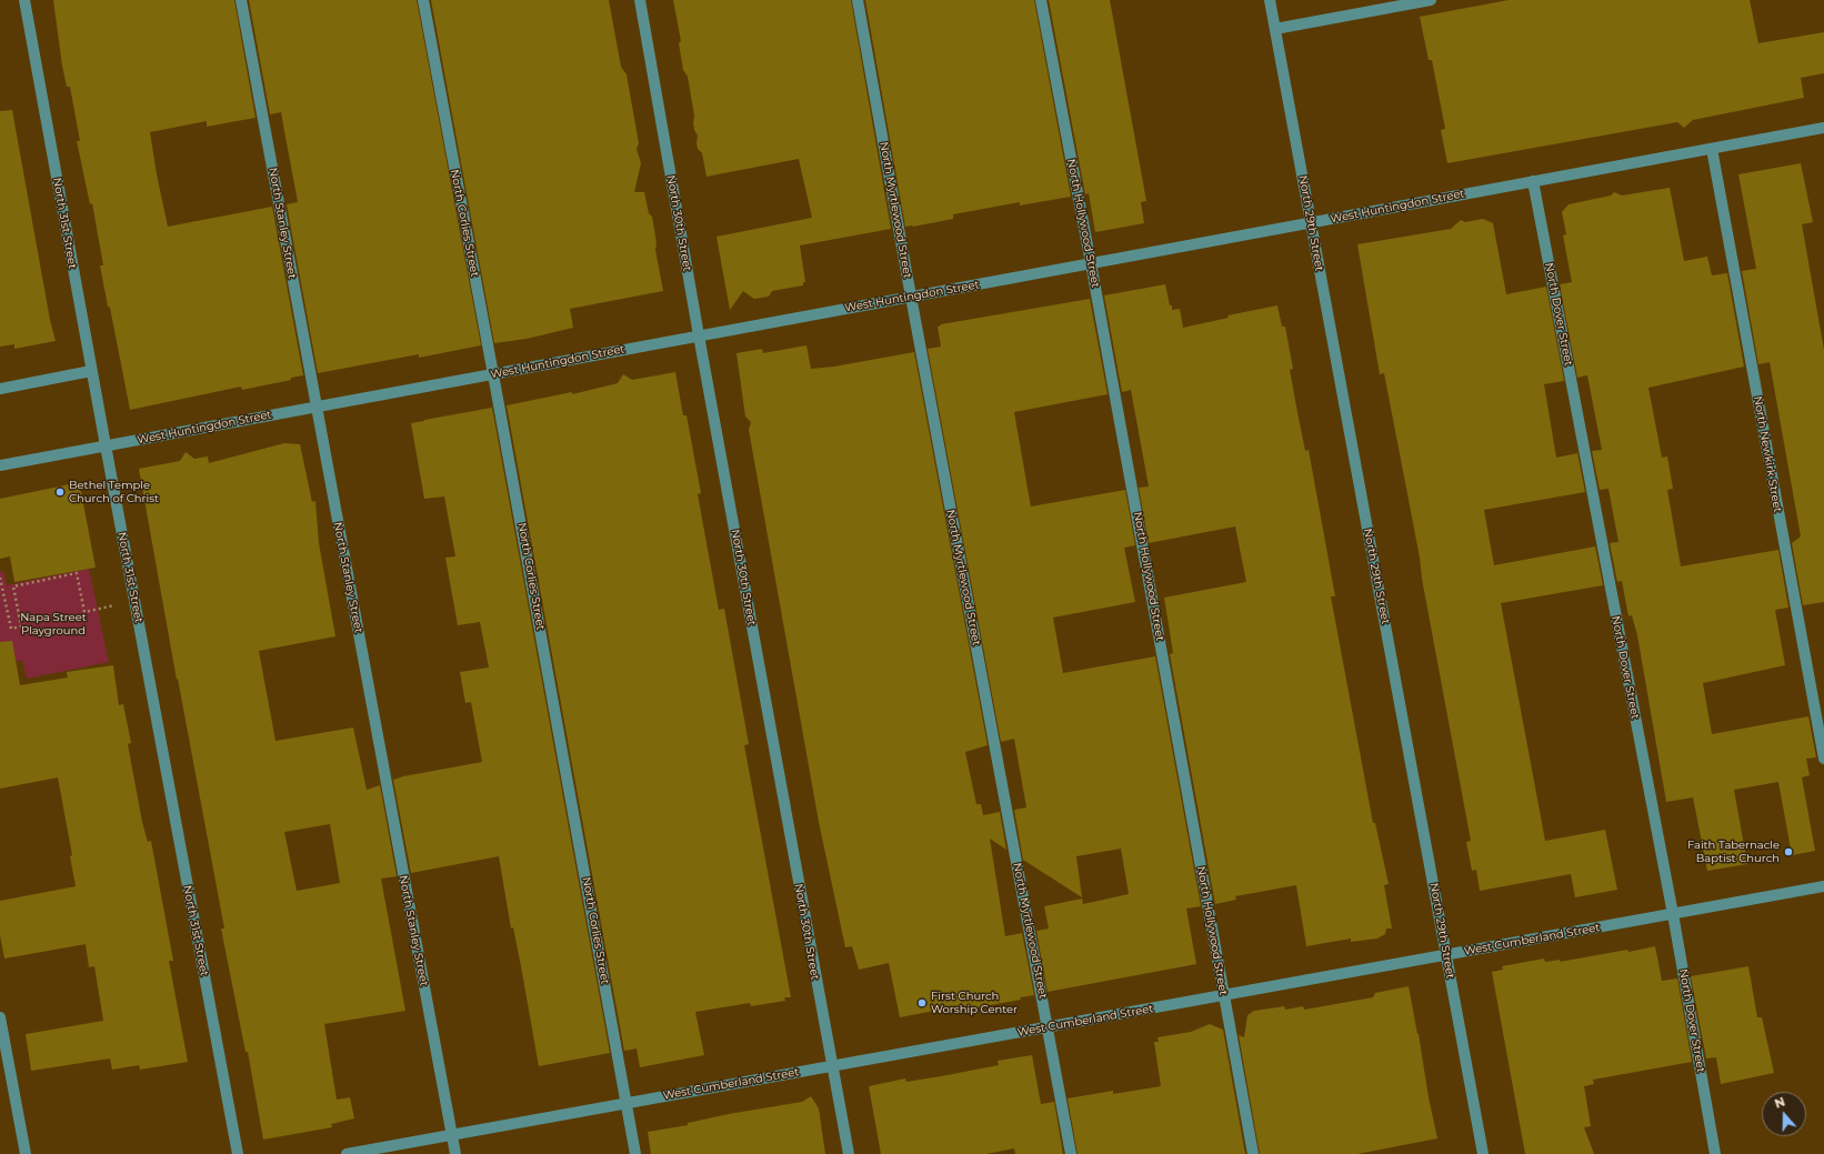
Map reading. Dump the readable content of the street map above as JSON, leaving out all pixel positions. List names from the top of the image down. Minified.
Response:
{"streets":{"street":["West Huntingdon Street","North Myrtlewood Street","North 31st Street","North Stanley Street","North Corlies Street","North 30th Street","North Hollywood Street","North 29th Street","North Dover Street","North Newkirk Street","West Cumberland Street"]},"crossings":[["West Huntingdon Street","North Myrtlewood Street"],["West Huntingdon Street","North 31st Street"],["West Huntingdon Street","North Stanley Street"],["West Huntingdon Street","North Corlies Street"],["West Huntingdon Street","North 30th Street"],["West Huntingdon Street","North Hollywood Street"],["West Huntingdon Street","North 29th Street"],["West Huntingdon Street","North Dover Street"],["West Huntingdon Street","North Newkirk Street"],["North Myrtlewood Street","West Cumberland Street"],["North Stanley Street","West Cumberland Street"],["North Corlies Street","West Cumberland Street"],["North 30th Street","West Cumberland Street"],["North Hollywood Street","West Cumberland Street"],["North 29th Street","West Cumberland Street"],["North Dover Street","West Cumberland Street"]],"parks":["Napa Street Playground"],"places":["Bethel Temple Church of Christ","Faith Tabernacle Baptist Church","First Church Worship Center"],"north":"top"}
